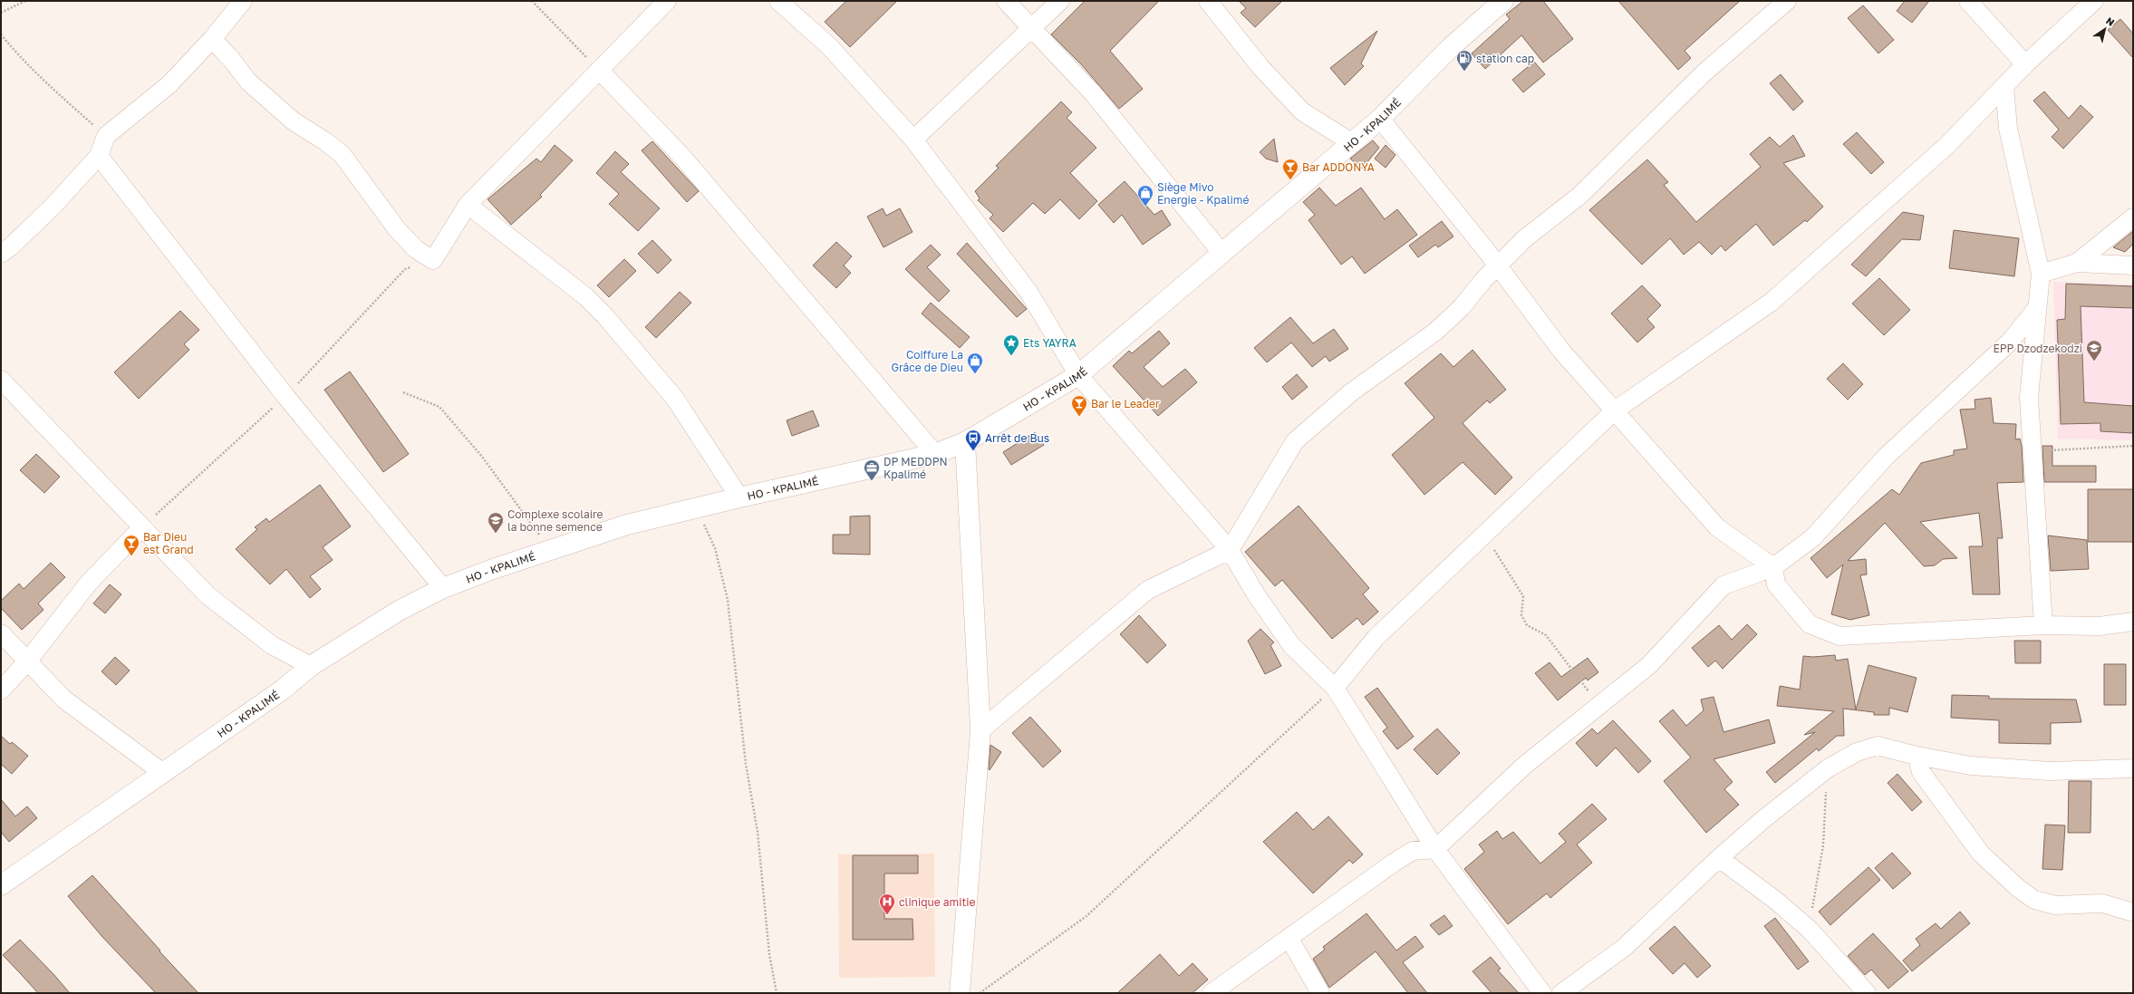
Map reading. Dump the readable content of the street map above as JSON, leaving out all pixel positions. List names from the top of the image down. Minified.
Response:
{"streets":{"main road":["HO - KPALIMÉ"]},"places":{"fuel station":["station cap"],"bar":["Bar ADDONYA","Bar le Leader","Bar Dieu est Grand"],"shop":["Siège Mivo Energie - Kpalimé","Coiffure La Grâce de Dieu"],"place":["Ets YAYRA"],"school or university":["EPP Dzodzekodzi","Complexe scolaire la bonne semence"],"bus stop":["Arrêt de Bus"],"office":["DP MEDDPN Kpalimé"],"hospital":["clinique amitie"]},"north":"top right"}
